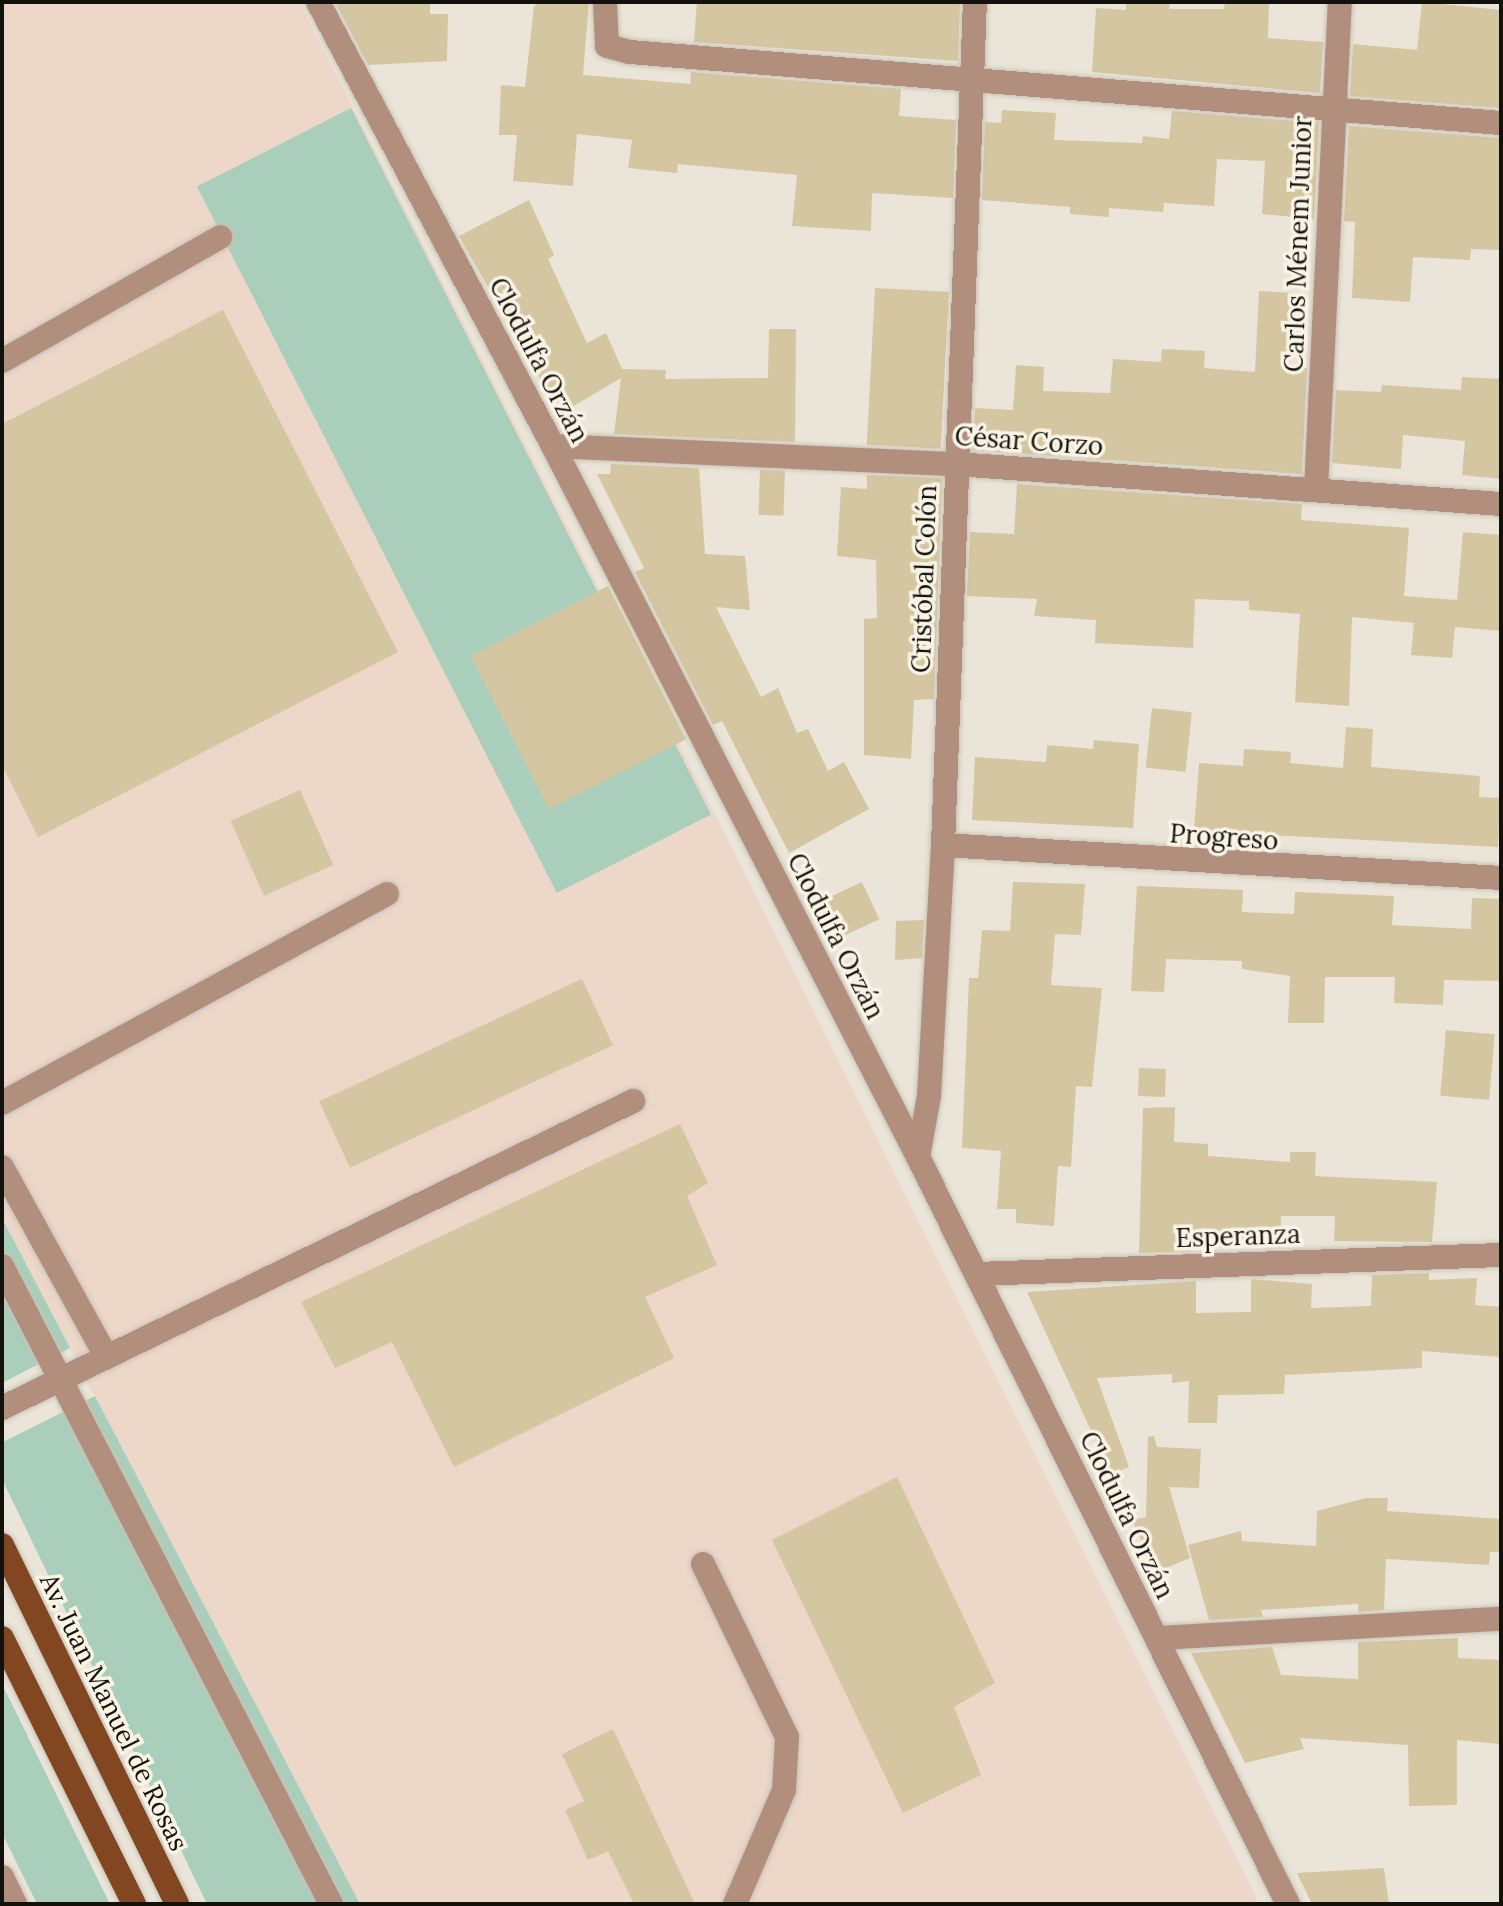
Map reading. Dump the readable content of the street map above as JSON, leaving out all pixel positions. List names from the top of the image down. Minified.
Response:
{"streets":{"main road":["Av. Juan Manuel de Rosas"],"street":["Carlos Ménem Junior","Clodulfa Orzán","César Corzo","Cristóbal Colón","Progreso","Esperanza"]},"crossings":[["Carlos Ménem Junior","César Corzo"],["Clodulfa Orzán","César Corzo"],["Clodulfa Orzán","Cristóbal Colón"],["Clodulfa Orzán","Esperanza"],["César Corzo","Cristóbal Colón"],["Cristóbal Colón","Progreso"]]}
